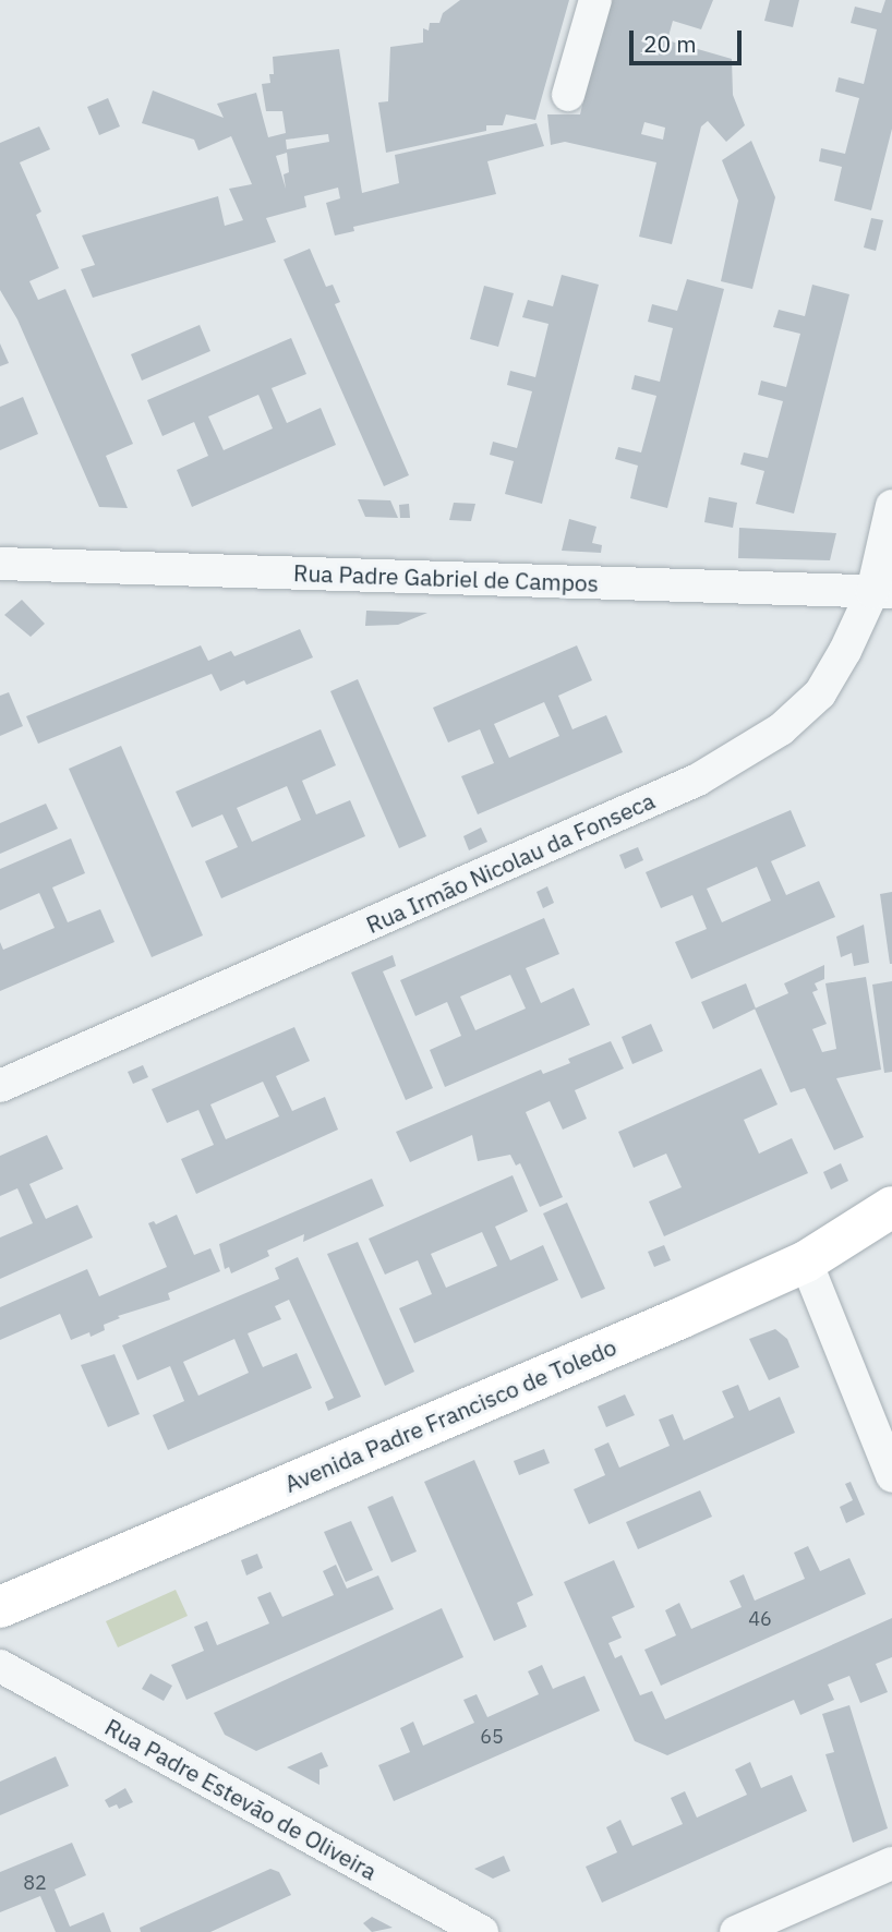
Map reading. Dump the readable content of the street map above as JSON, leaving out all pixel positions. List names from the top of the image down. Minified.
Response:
{"streets":{"street":["Rua Padre Gabriel de Campos","Rua Irmão Nicolau da Fonseca","Avenida Padre Francisco de Toledo","Rua Padre Estevão de Oliveira"]},"crossings":[["Rua Padre Gabriel de Campos","Rua Irmão Nicolau da Fonseca"]],"house_numbers":["46","65","82"],"scale_bar":"20 m"}
